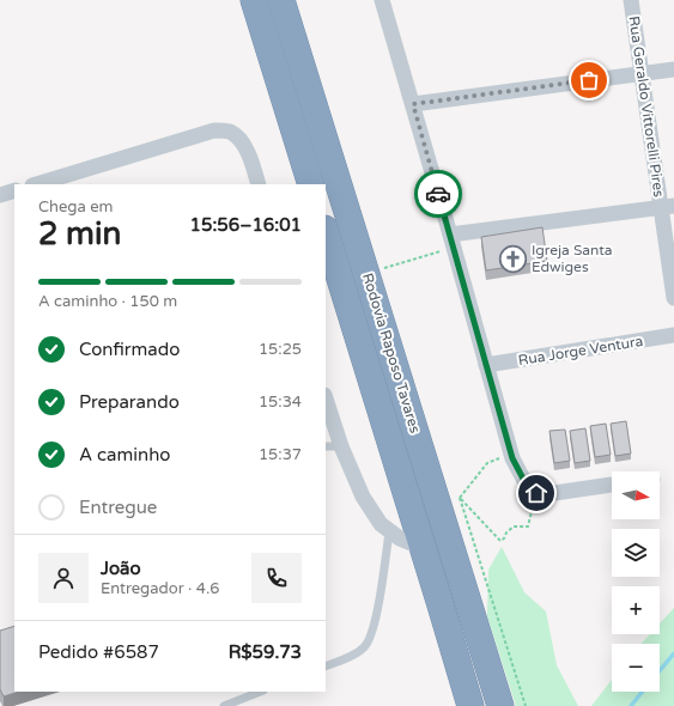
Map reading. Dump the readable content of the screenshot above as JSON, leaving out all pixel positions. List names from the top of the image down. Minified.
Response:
{"streets":{"highway":["Rodovia Raposo Tavares"],"street":["Rua Geraldo Vittorelli Pires","Rua Jorge Ventura"]},"places":{"church":["Igreja Santa Edwiges"]},"north":"right","page":{"heading":["2 min","Chega em","15:56–16:01"],"panel":["João","Entregador · 4.6","Pedido #6587","R$59.73"],"bar":"A caminho · 150 m","list":[["Confirmado","15:25"],["Preparando","15:34"],["A caminho","15:37"],"Entregue"],"map_buttons":["+","−"]}}
